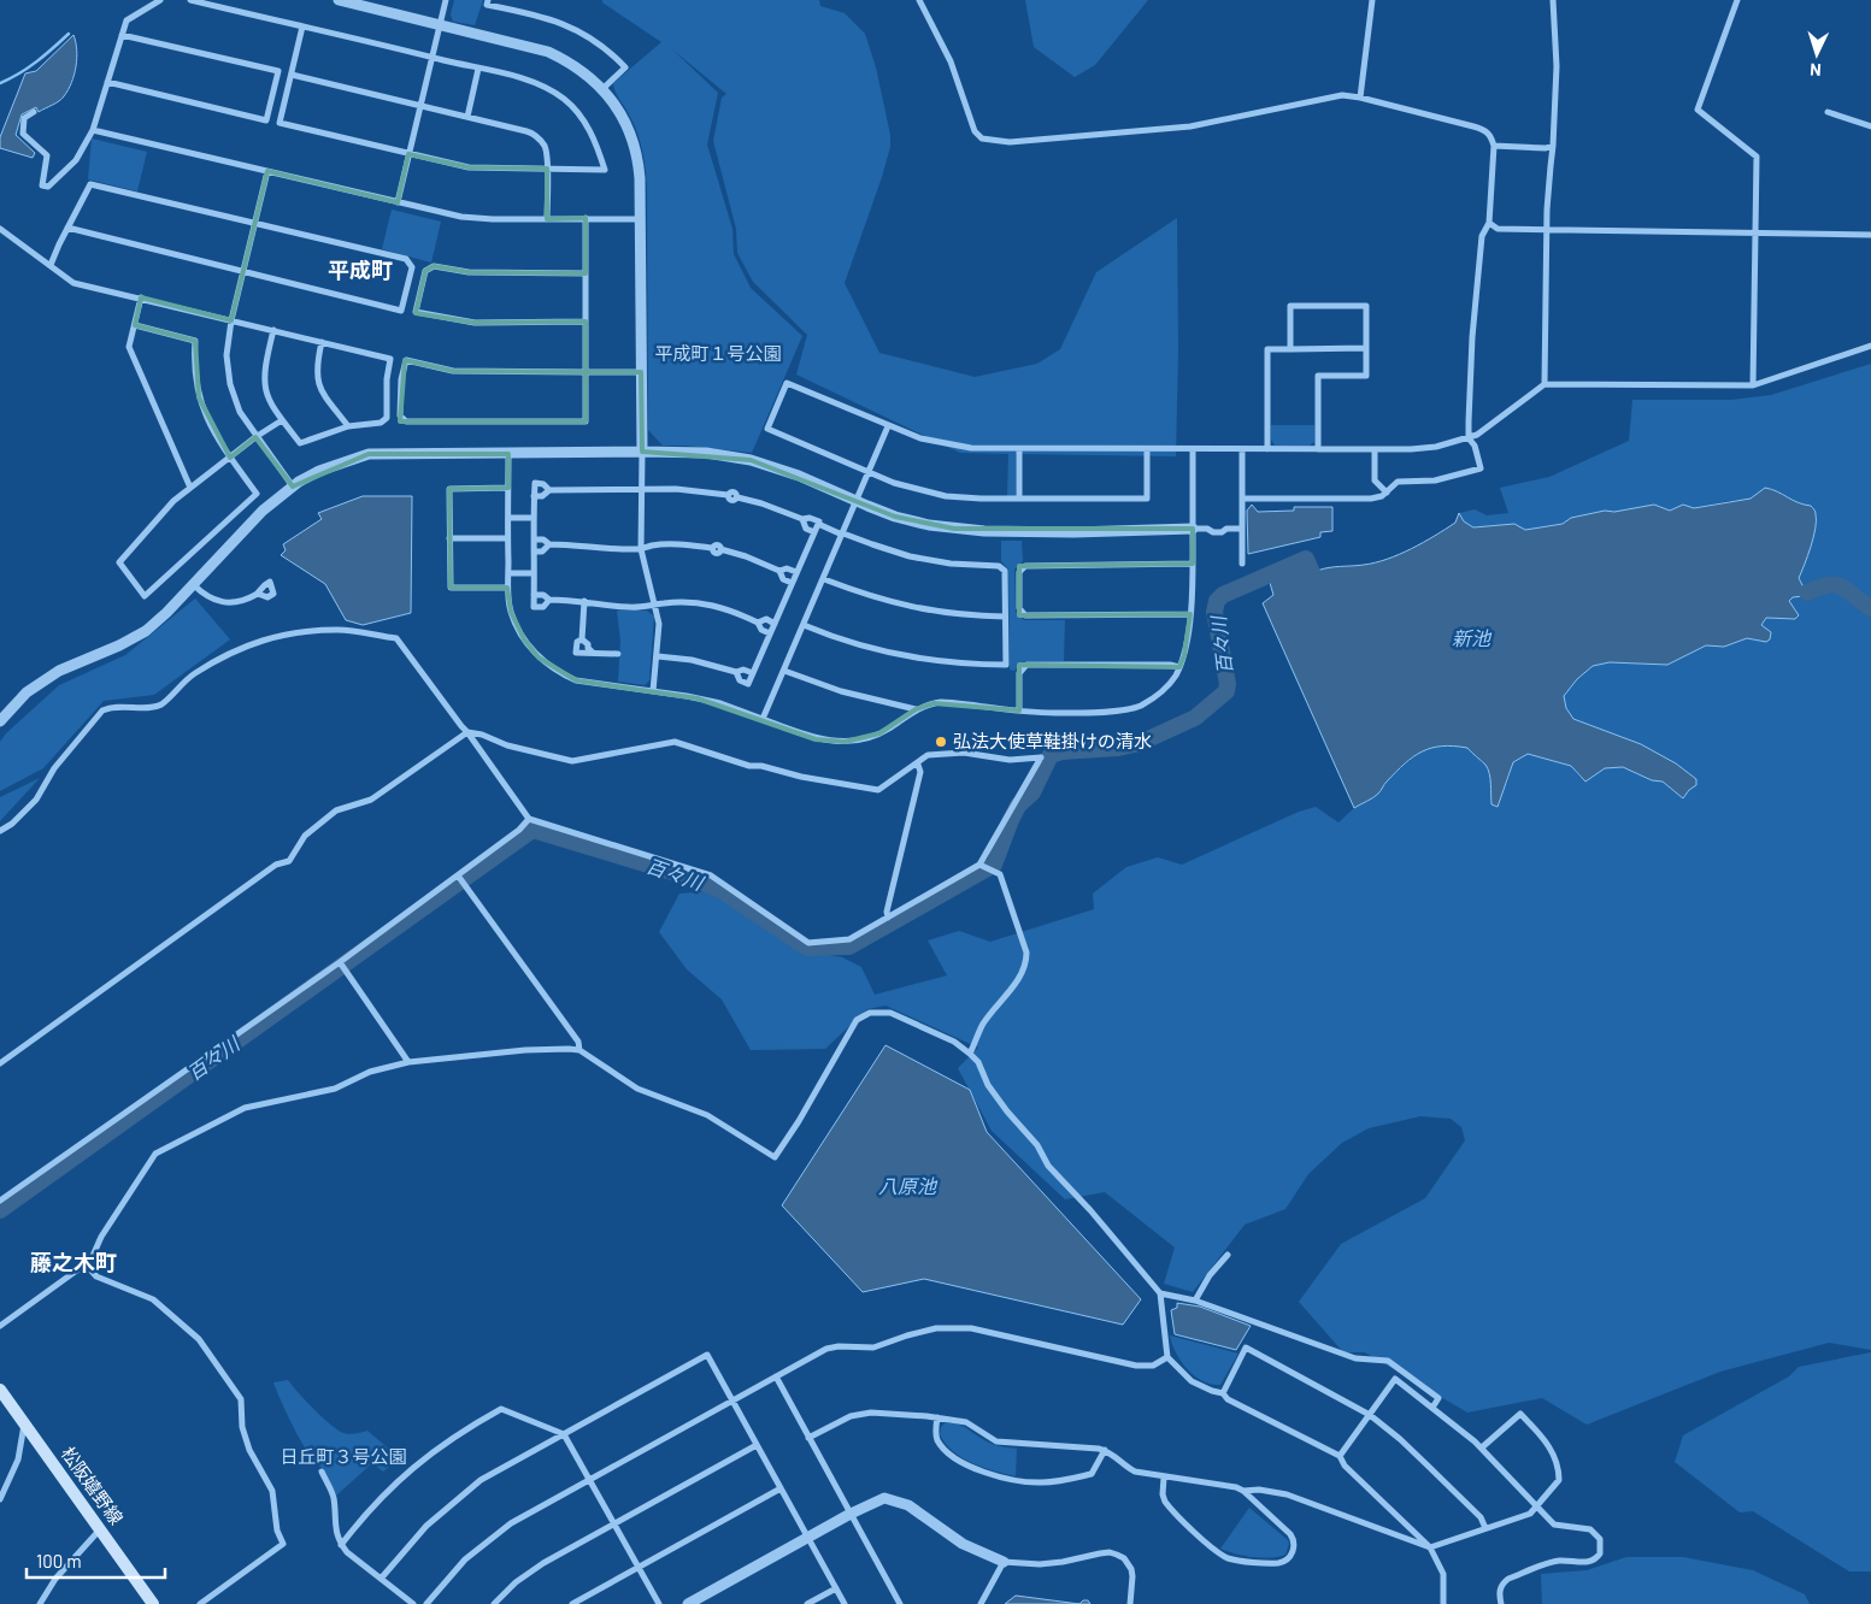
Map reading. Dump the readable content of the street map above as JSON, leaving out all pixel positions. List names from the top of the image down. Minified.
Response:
{"streets":{"main road":["松阪嬉野線"]},"districts":["平成町","藤之木町"],"water":["新池","百々川","八原池"],"parks":["平成町１号公園","日丘町３号公園"],"places":["弘法大使草鞋掛けの清水"],"scale_bar":"100 m","north":"bottom"}
